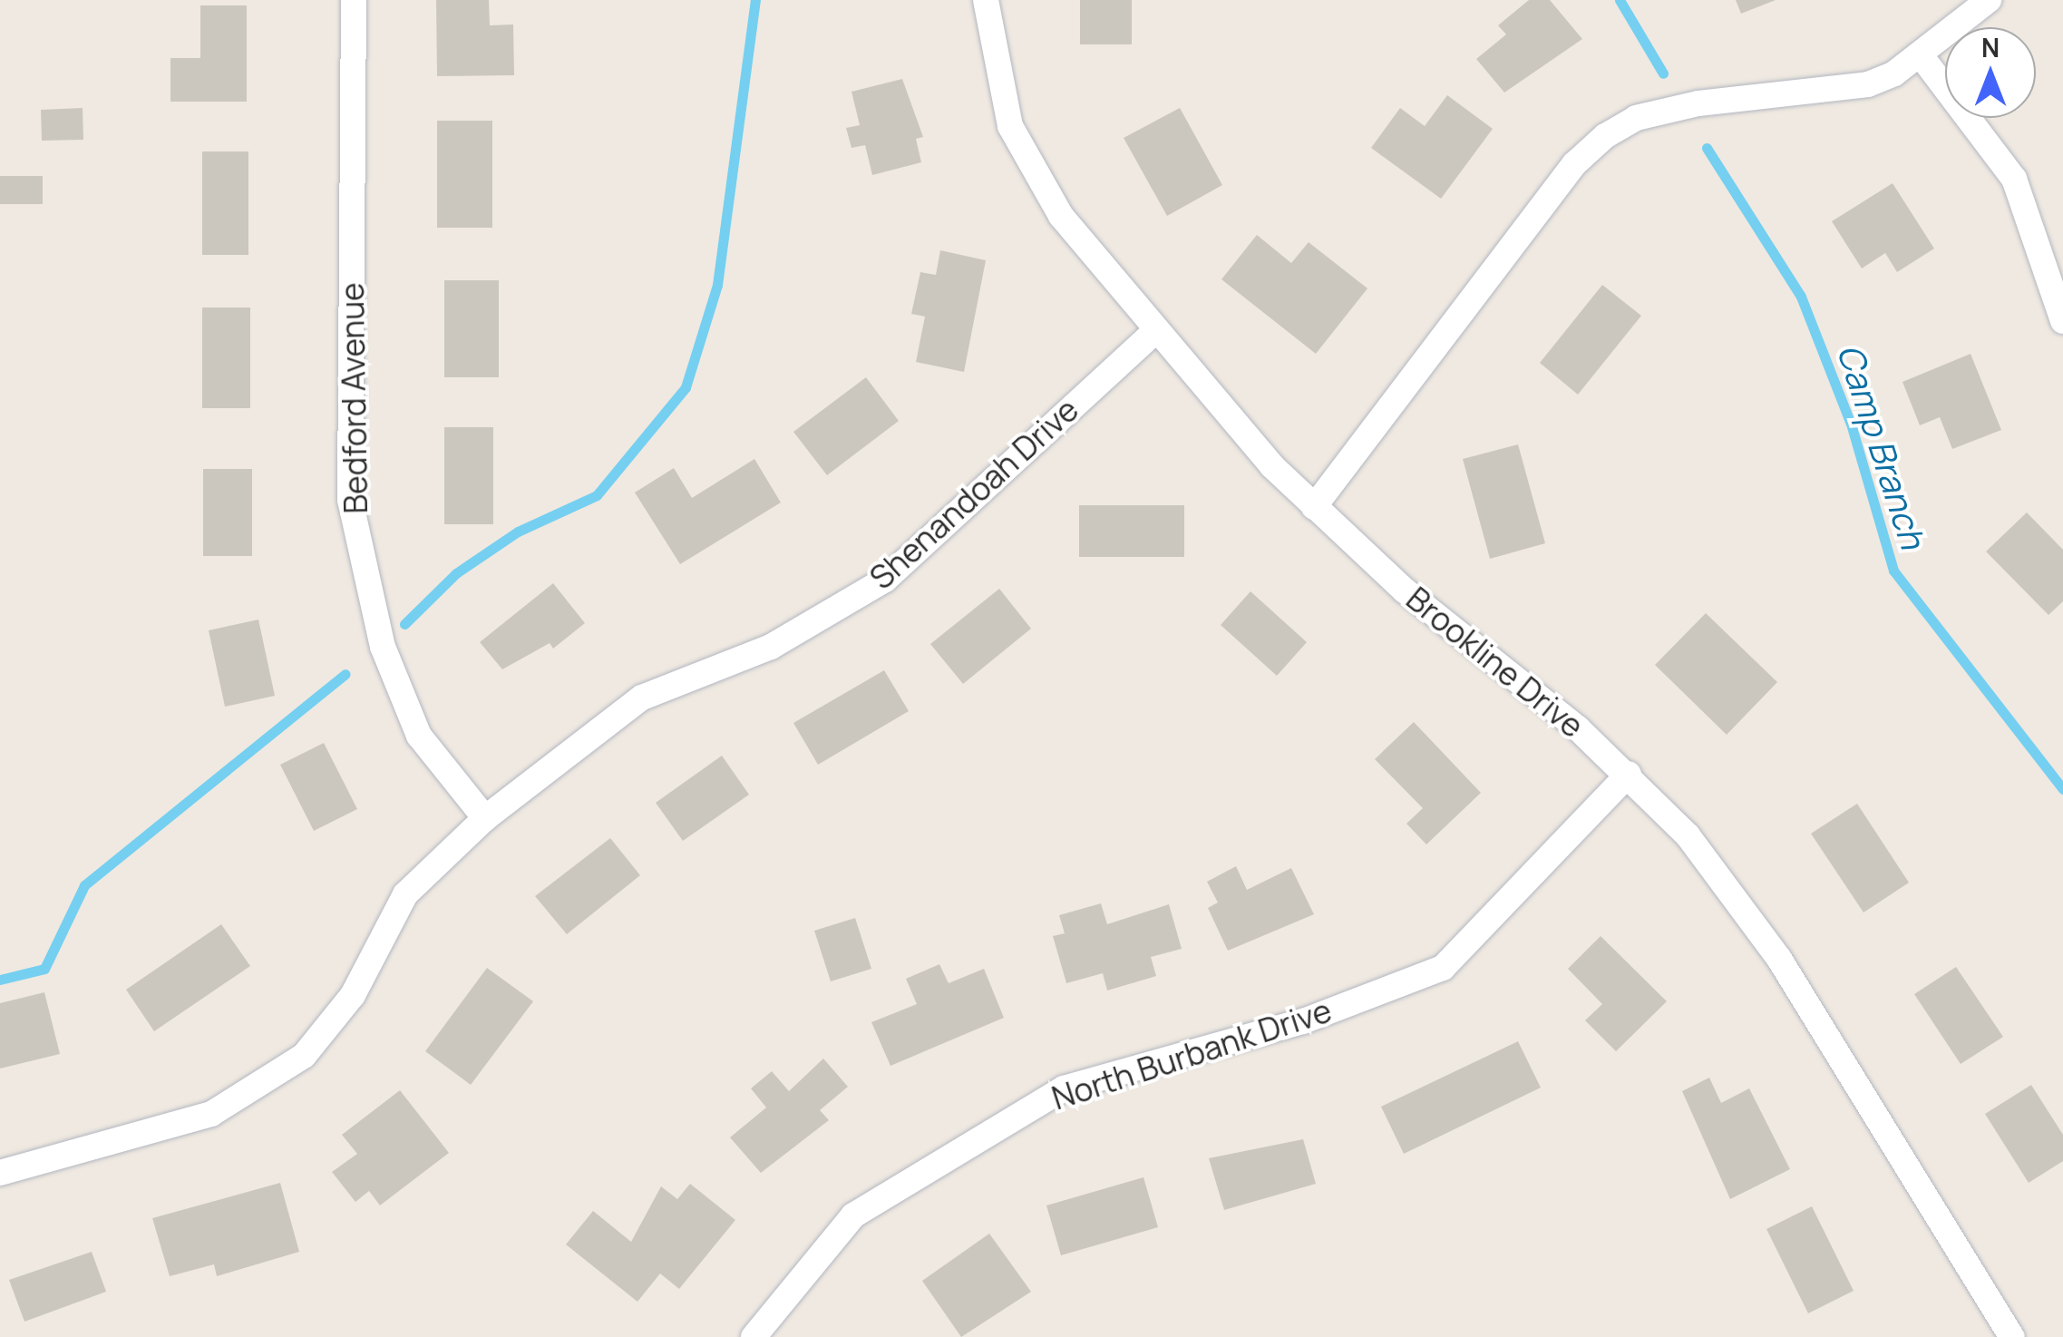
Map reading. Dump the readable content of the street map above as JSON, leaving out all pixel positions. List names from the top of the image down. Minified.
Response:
{"streets":{"street":["Bedford Avenue","Shenandoah Drive","Brookline Drive","North Burbank Drive"]},"crossings":[["Bedford Avenue","Shenandoah Drive"],["Shenandoah Drive","Brookline Drive"],["Brookline Drive","North Burbank Drive"]],"water":["Camp Branch"],"north":"top"}
